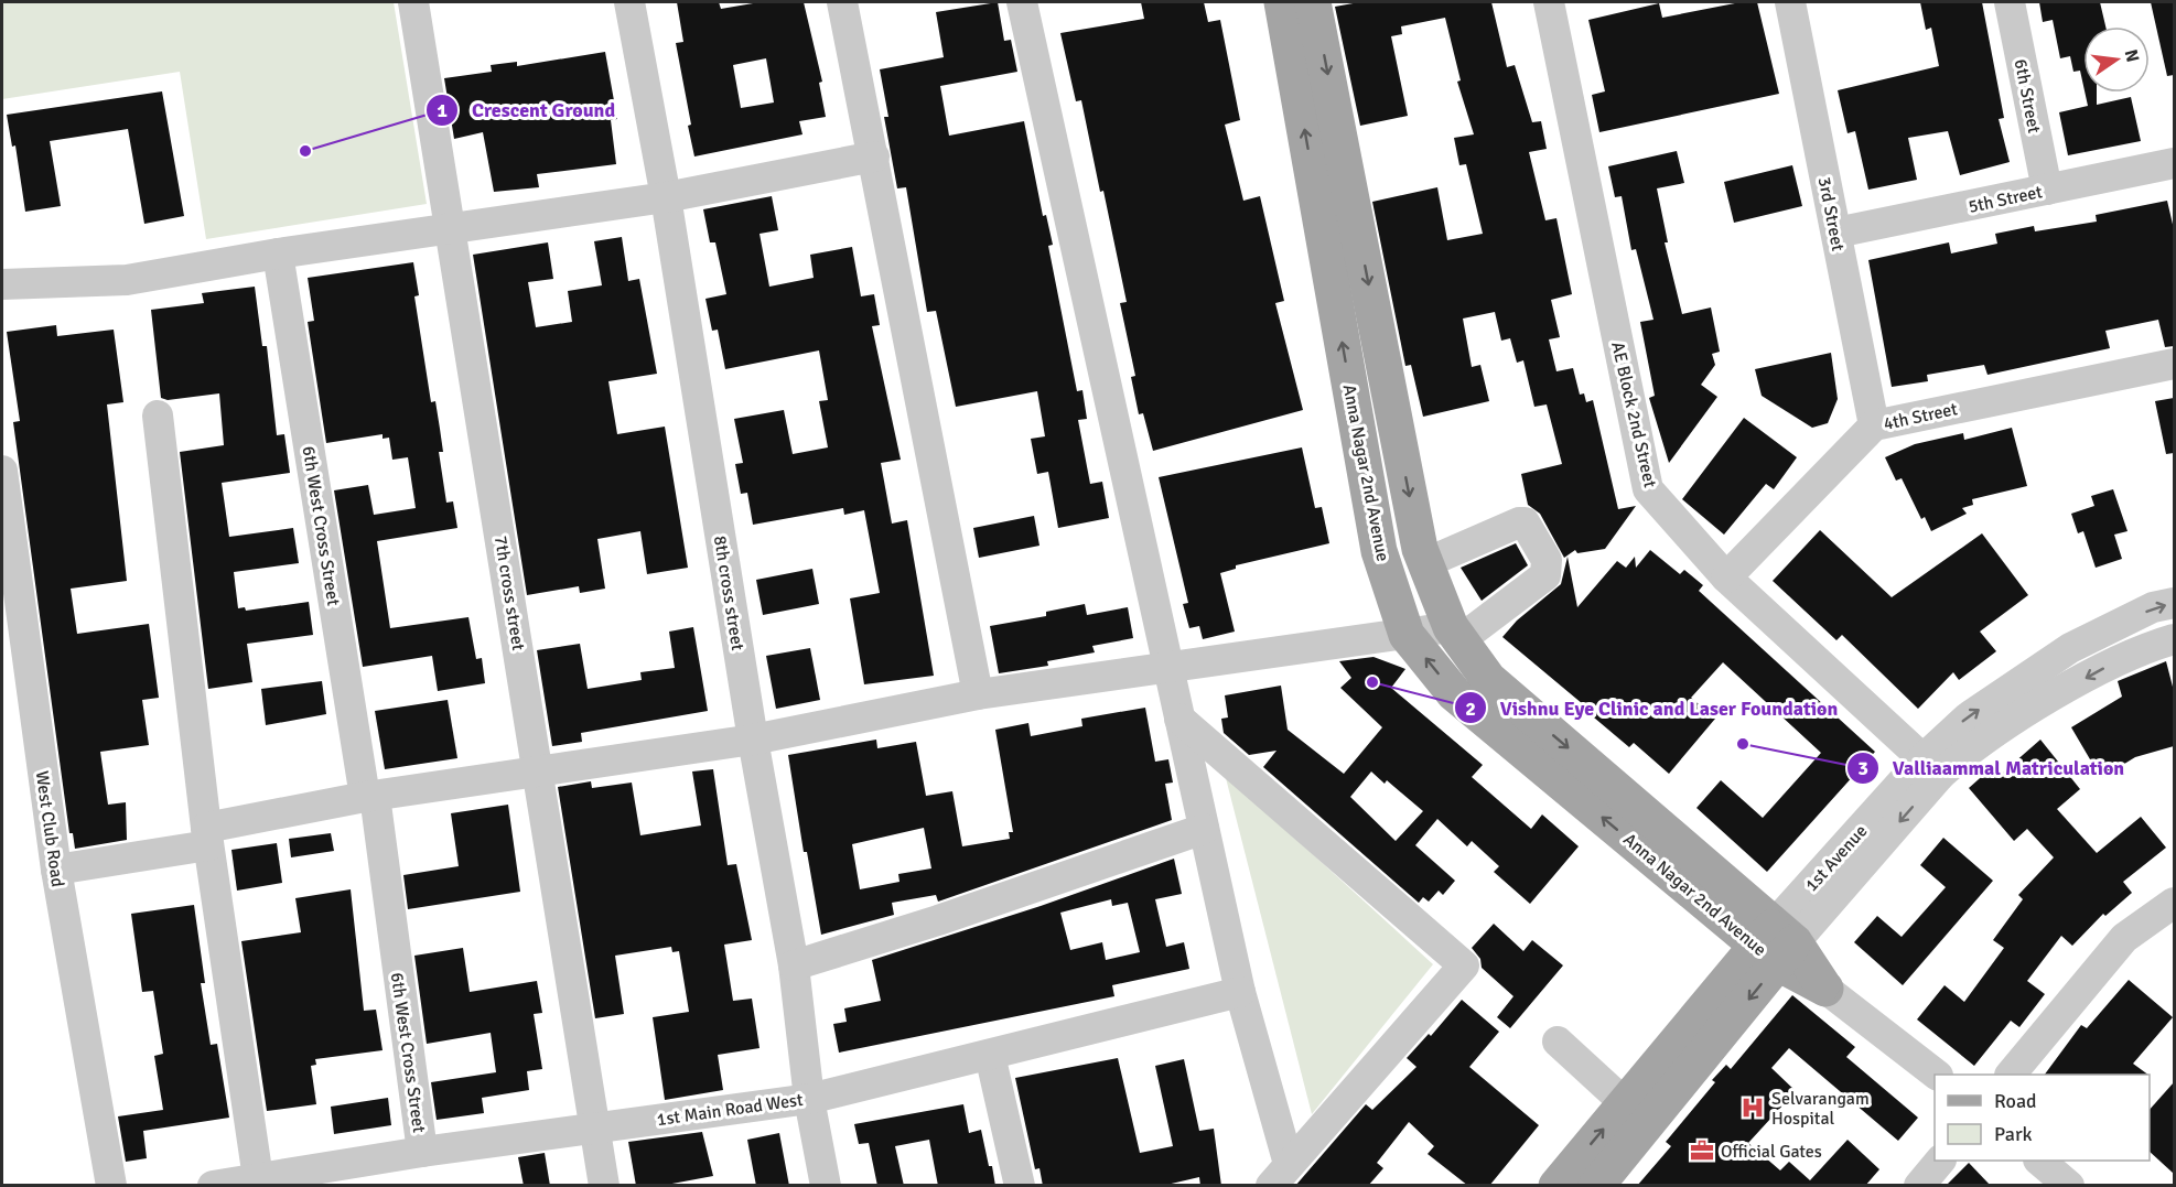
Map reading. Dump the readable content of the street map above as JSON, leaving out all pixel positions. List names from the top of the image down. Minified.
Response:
{"streets":{"main road":["Anna Nagar 2nd Avenue","1st Avenue"],"street":["6th Street","5th Street","3rd Street","AE Block 2nd Street","4th Street","6th West Cross Street","7th cross street","8th cross street","West Club Road","1st Main Road West"]},"crossings":[["6th Street","5th Street"],["5th Street","3rd Street"],["3rd Street","4th Street"],["AE Block 2nd Street","4th Street"],["AE Block 2nd Street","1st Avenue"],["Anna Nagar 2nd Avenue","1st Avenue"],["6th West Cross Street","1st Main Road West"],["7th cross street","1st Main Road West"],["8th cross street","1st Main Road West"]],"places":{"other":["Crescent Ground","Vishnu Eye Clinic and Laser Foundation","Valliaammal Matriculation"],"hospital":["Selvarangam Hospital"],"office":["Official Gates"]},"legend":["Road","Park"],"north":"right"}
